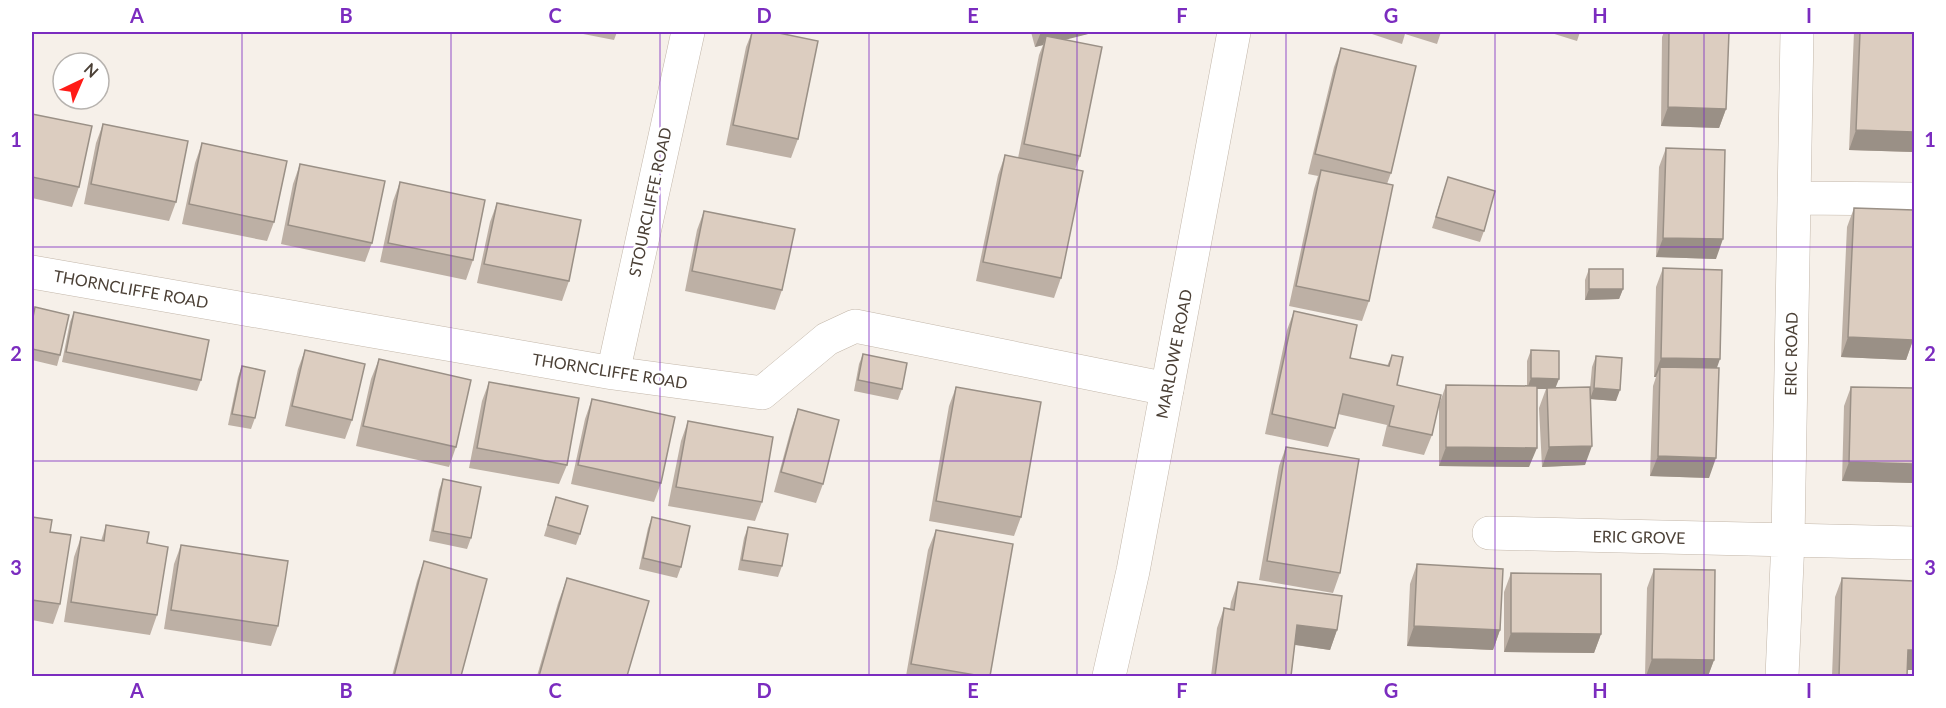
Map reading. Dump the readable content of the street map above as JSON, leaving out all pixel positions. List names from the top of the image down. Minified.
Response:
{"streets":{"street":["STOURCLIFFE ROAD","THORNCLIFFE ROAD","MARLOWE ROAD","ERIC ROAD","ERIC GROVE"]},"crossings":[["STOURCLIFFE ROAD","THORNCLIFFE ROAD"],["THORNCLIFFE ROAD","MARLOWE ROAD"],["ERIC ROAD","ERIC GROVE"]],"north":"top right","grid":{"columns":["A","B","C","D","E","F","G","H","I"],"rows":["1","2","3"]}}
